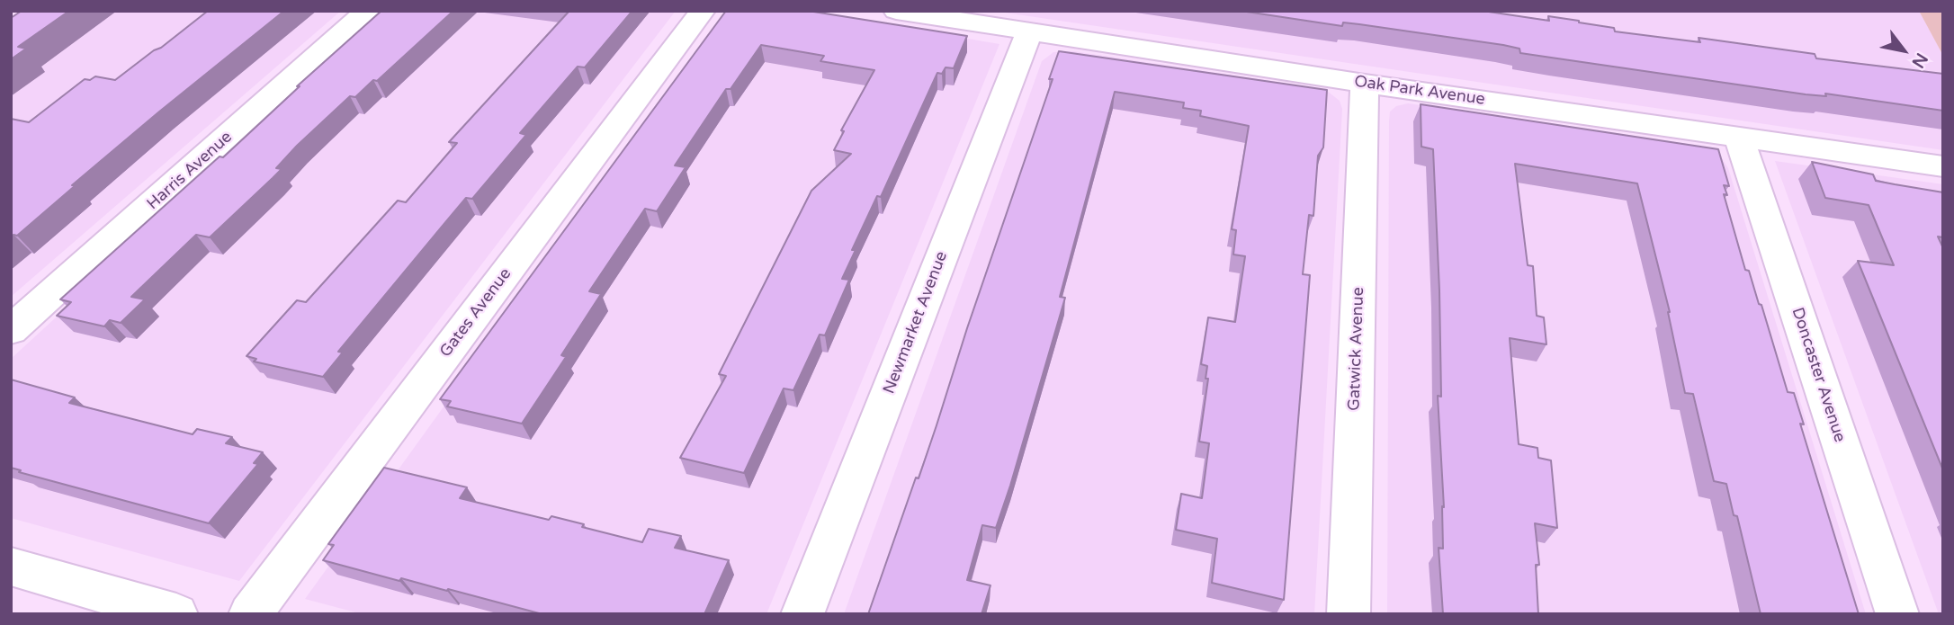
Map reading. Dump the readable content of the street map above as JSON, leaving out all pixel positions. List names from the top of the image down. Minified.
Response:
{"streets":{"street":["Oak Park Avenue","Harris Avenue","Gates Avenue","Newmarket Avenue","Gatwick Avenue","Doncaster Avenue"]},"crossings":[["Oak Park Avenue","Newmarket Avenue"],["Oak Park Avenue","Gatwick Avenue"],["Oak Park Avenue","Doncaster Avenue"]],"north":"bottom right"}
